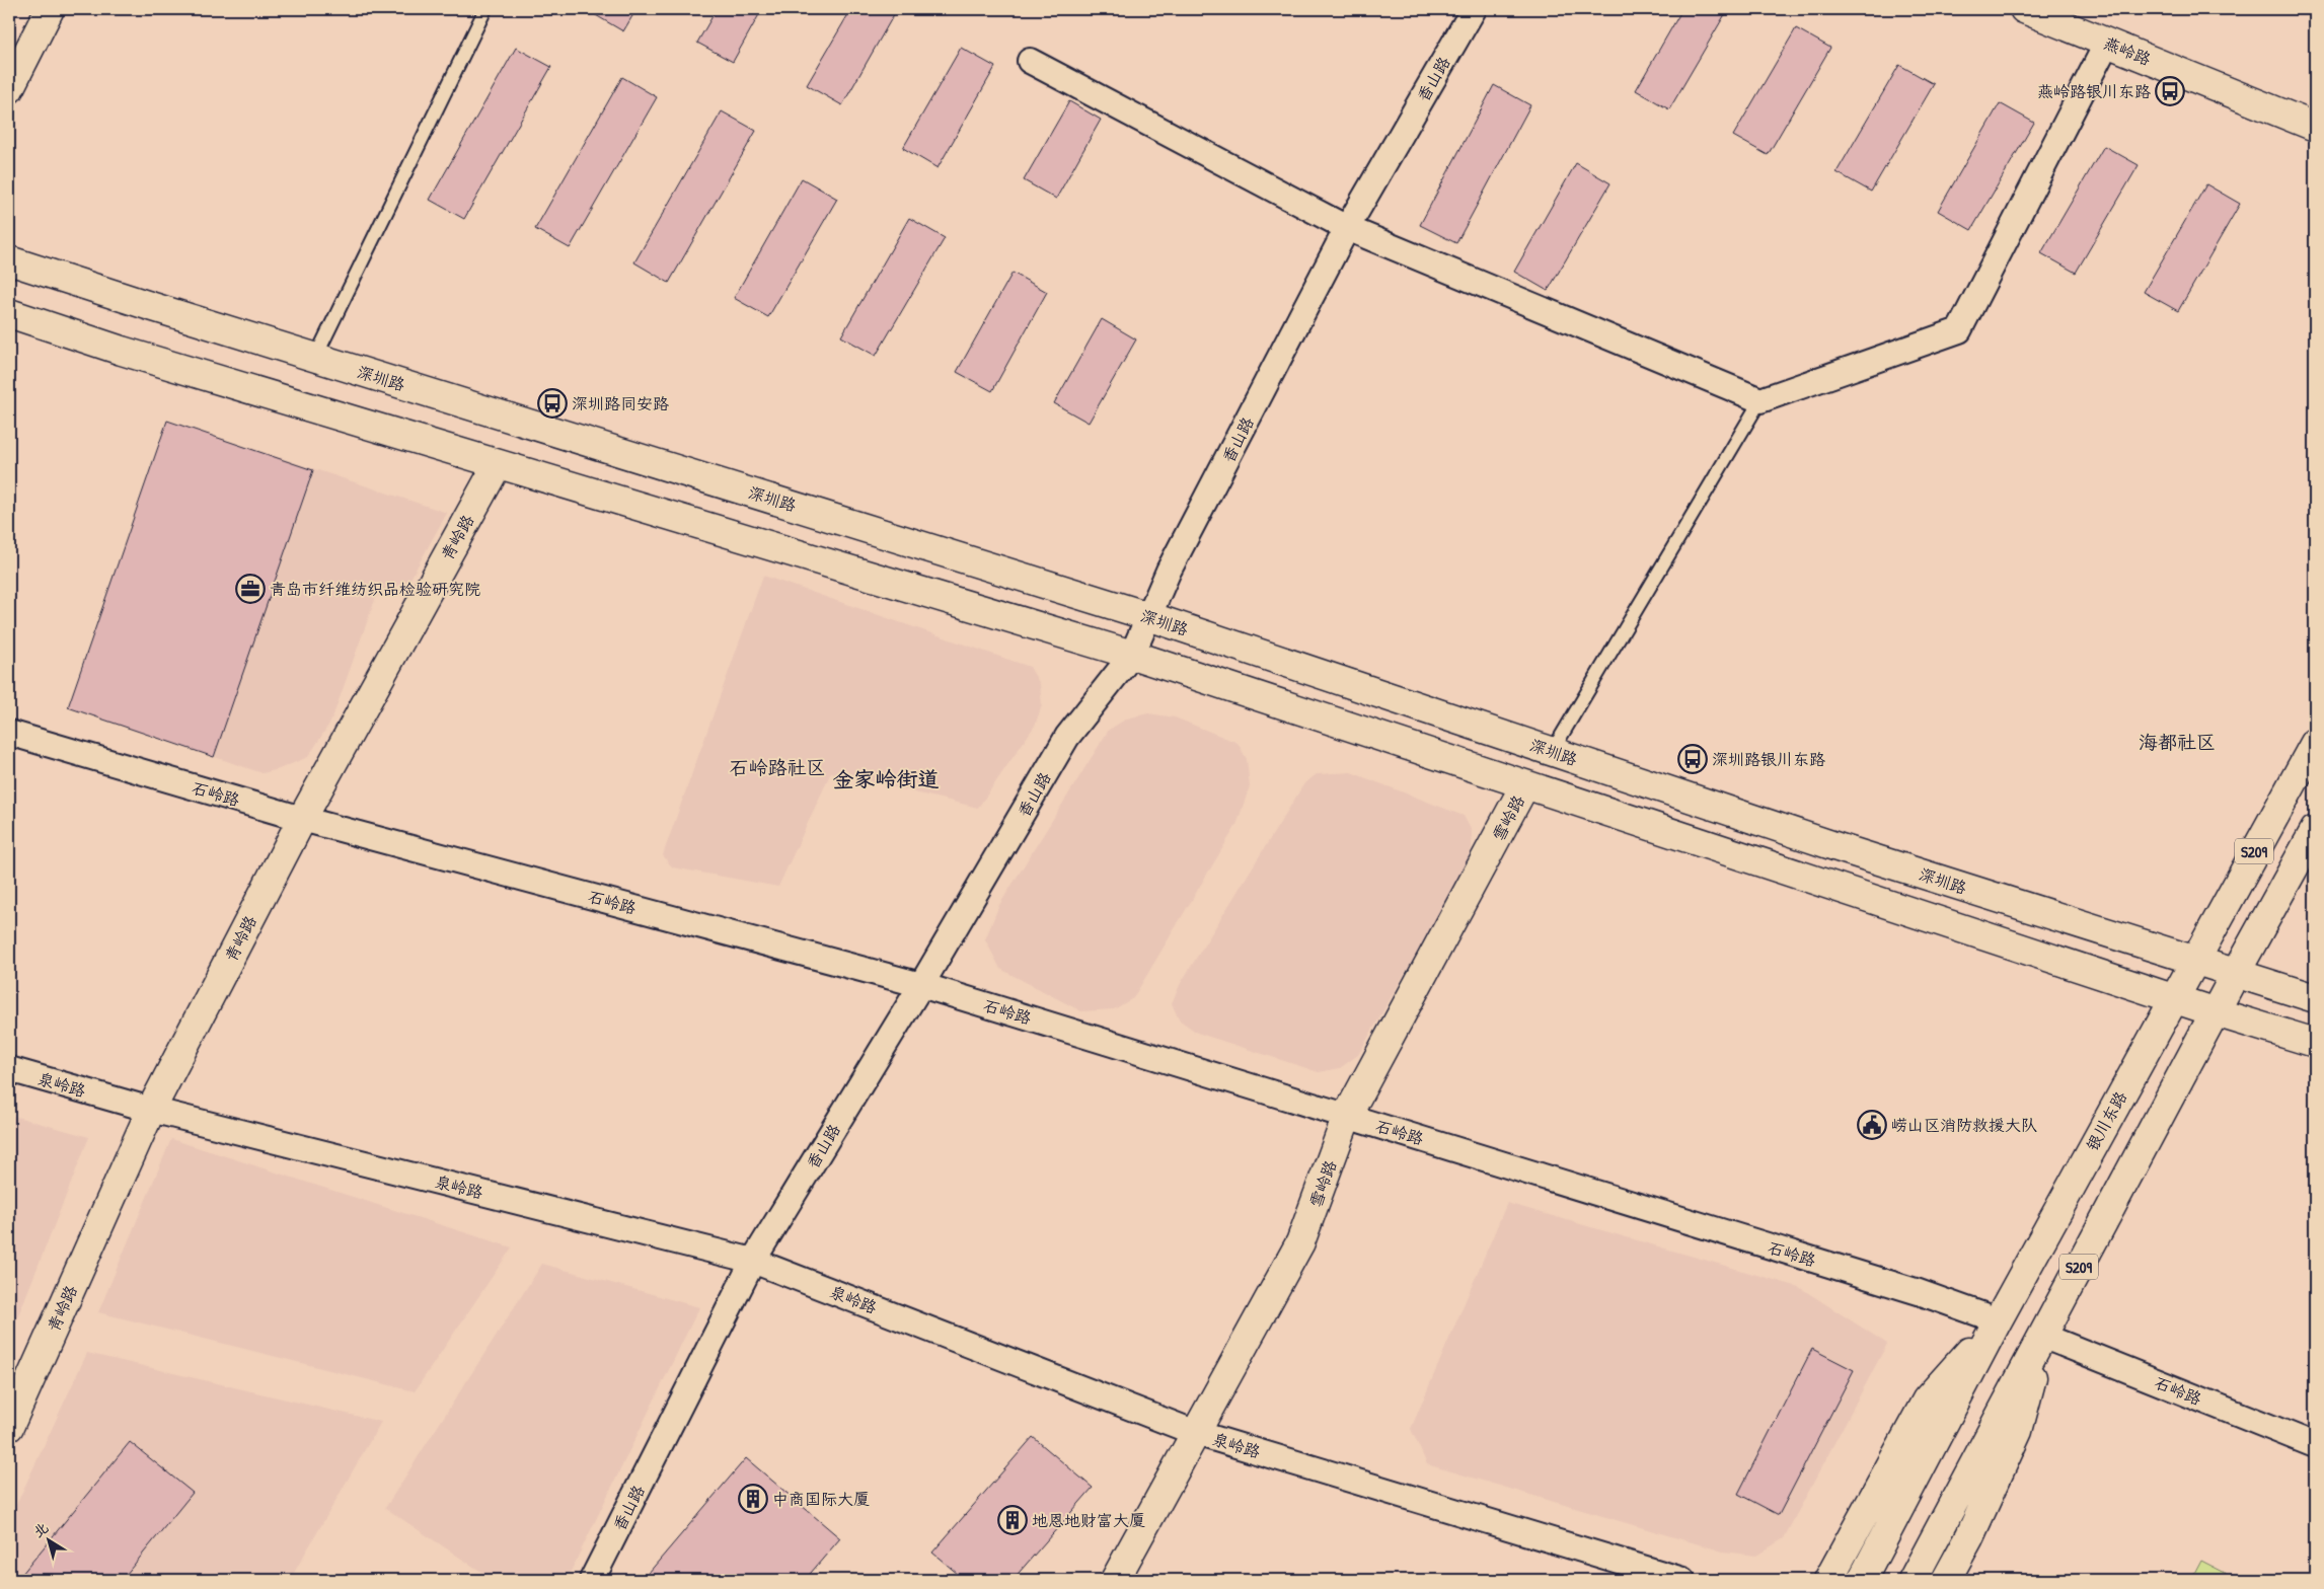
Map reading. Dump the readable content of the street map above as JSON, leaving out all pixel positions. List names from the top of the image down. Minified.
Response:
{"streets":{"main road":["燕岭路","深圳路","青岭路","雪岭路","S209","银川东路"],"street":["香山路","石岭路","泉岭路"]},"crossings":[["香山路","深圳路"],["香山路","石岭路"],["香山路","泉岭路"],["深圳路","S209"],["深圳路","银川东路"],["青岭路","石岭路"],["青岭路","泉岭路"],["石岭路","雪岭路"],["石岭路","S209"],["石岭路","银川东路"],["雪岭路","泉岭路"]],"districts":["海都社区","石岭路社区","金家岭街道"],"places":{"bus stop":["燕岭路银川东路","深圳路同安路","深圳路银川东路"],"office":["青岛市纤维纺织品检验研究院"],"public building":["崂山区消防救援大队"],"building":["中商国际大厦","地恩地财富大厦"]},"north":"top left"}
